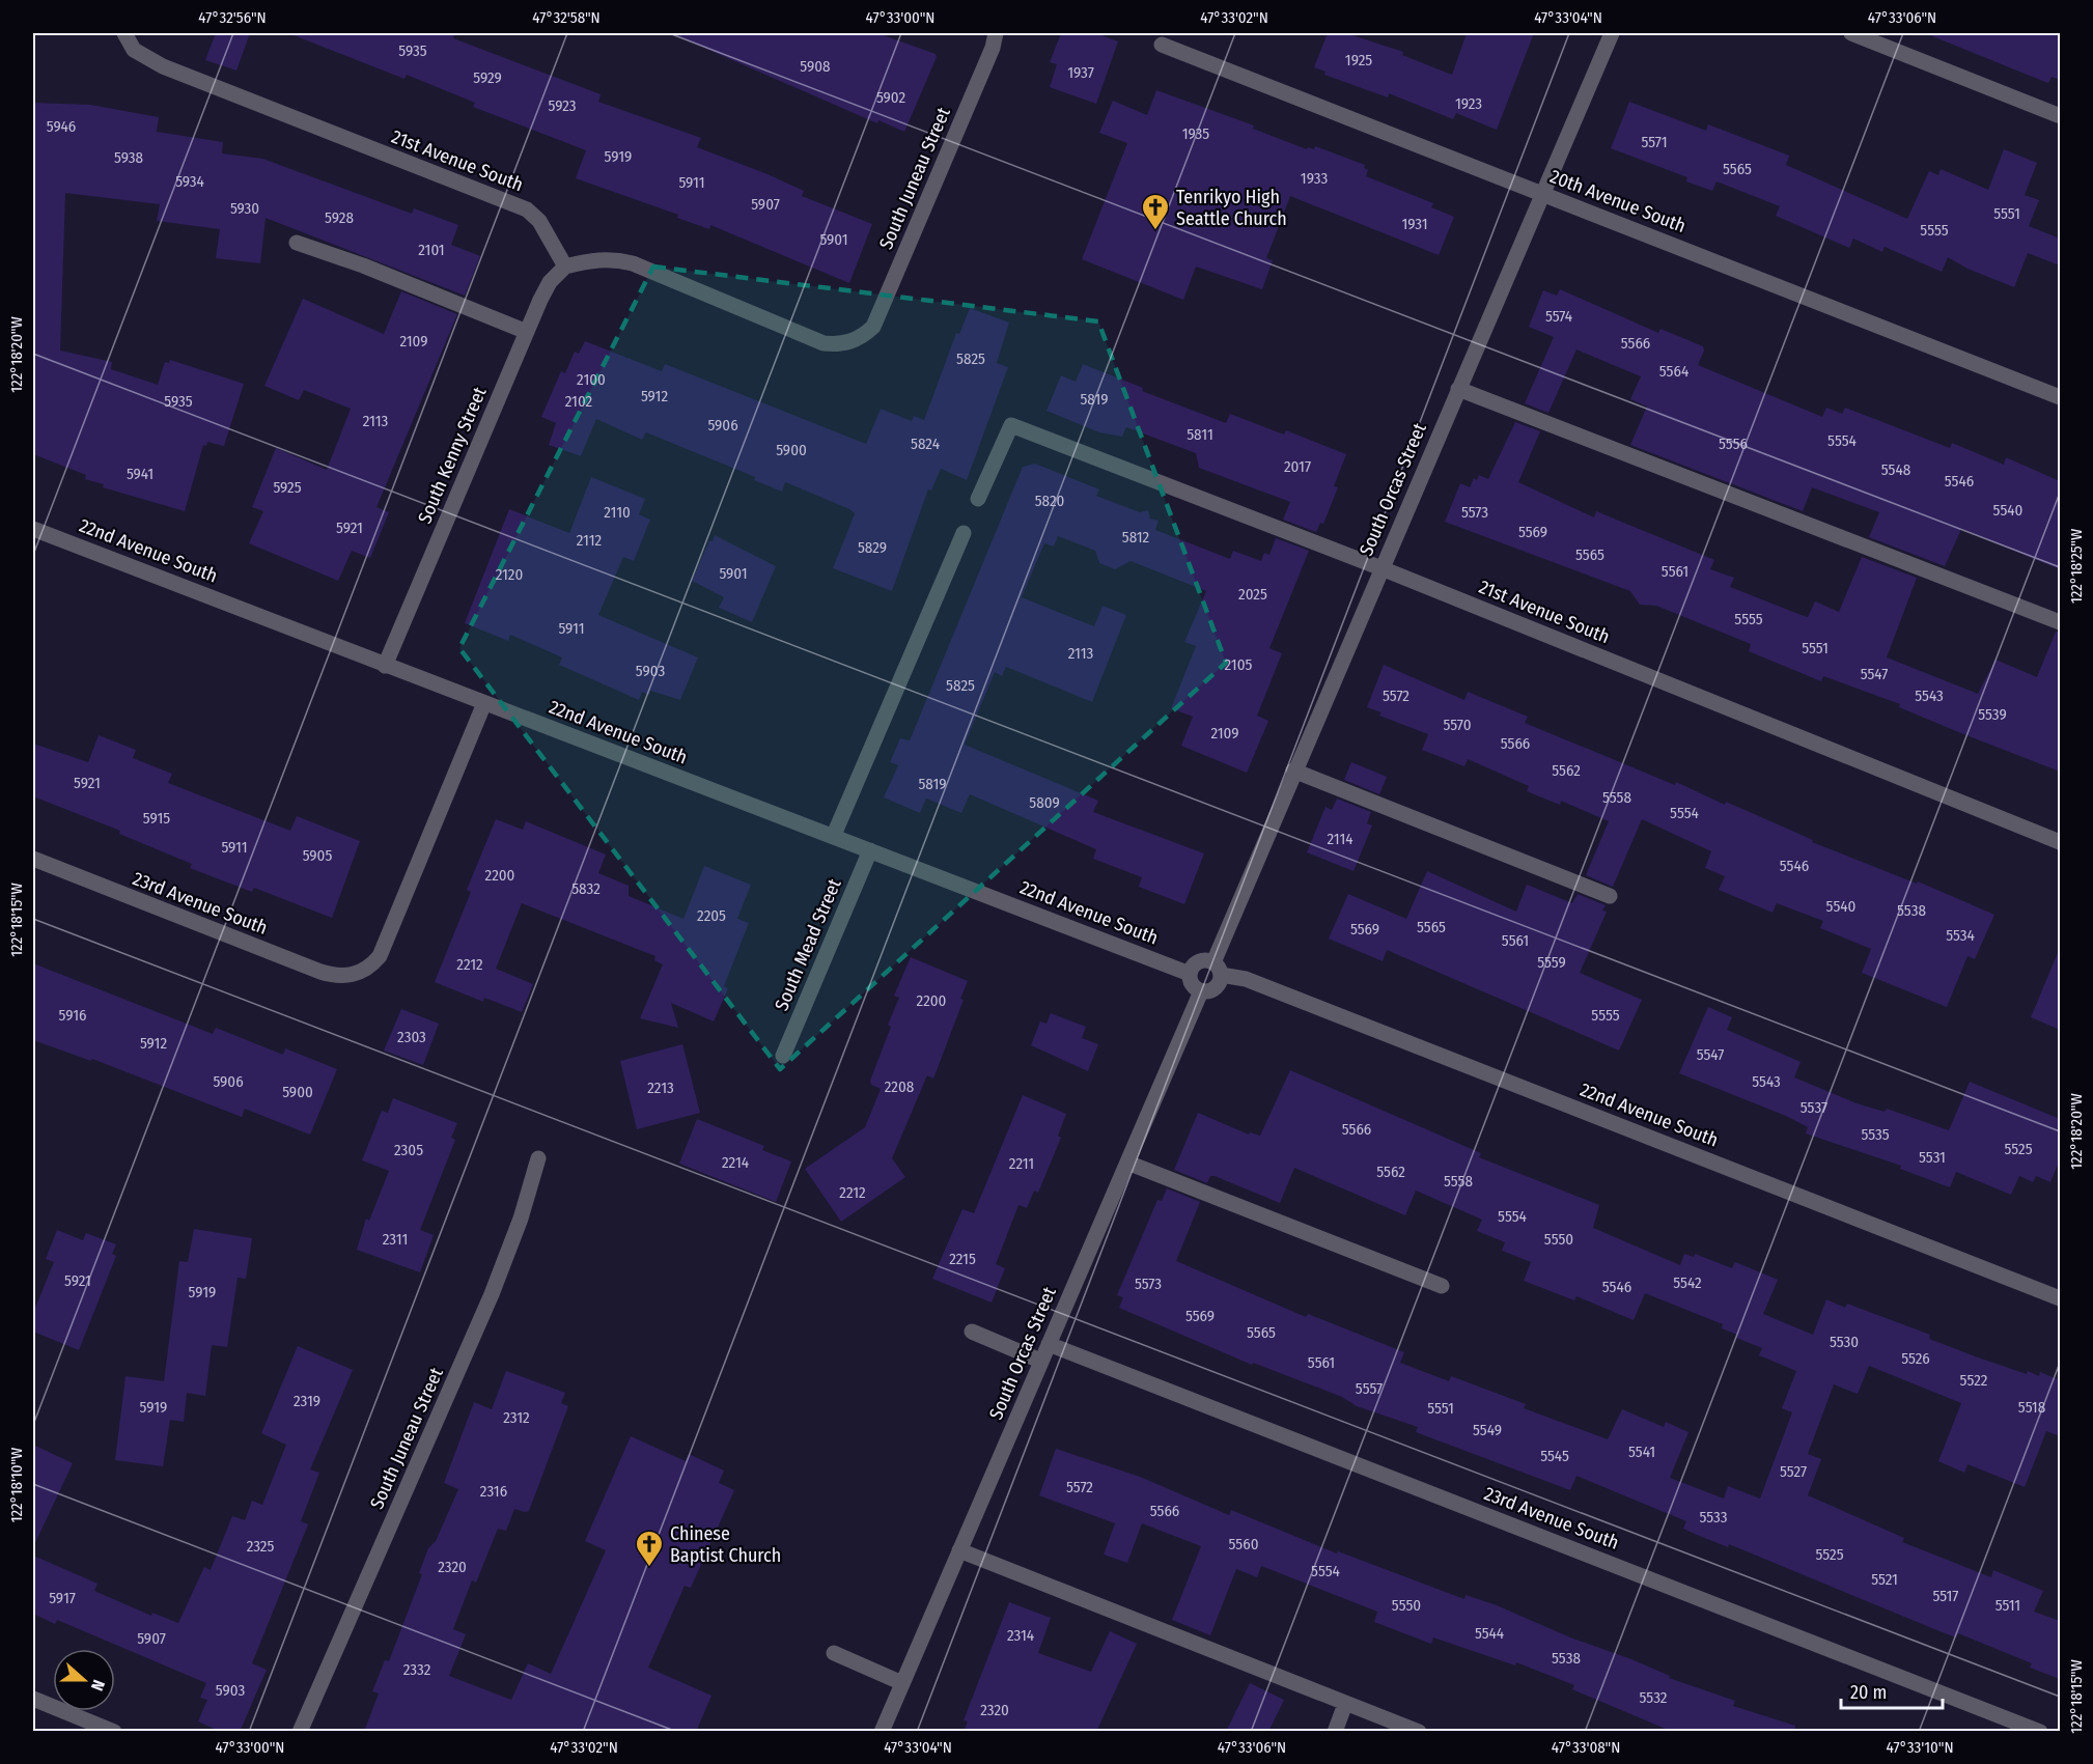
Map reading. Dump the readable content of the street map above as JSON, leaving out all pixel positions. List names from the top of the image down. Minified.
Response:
{"streets":{"street":["21st Avenue South","South Juneau Street","20th Avenue South","South Kenny Street","South Orcas Street","22nd Avenue South","23rd Avenue South","South Mead Street"]},"crossings":[["21st Avenue South","South Juneau Street"],["21st Avenue South","South Kenny Street"],["21st Avenue South","South Orcas Street"],["South Juneau Street","South Kenny Street"],["20th Avenue South","South Orcas Street"],["South Kenny Street","22nd Avenue South"],["South Orcas Street","22nd Avenue South"],["South Orcas Street","23rd Avenue South"],["22nd Avenue South","23rd Avenue South"],["22nd Avenue South","South Mead Street"]],"places":{"church":["Tenrikyo High Seattle Church","Chinese Baptist Church"]},"house_numbers":["5935","1925","5908","1937","5929","5902","1923","5923","5946","1935","5571","5919","5938","5565","1933","5934","5911","5907","5930","5551","5928","1931","5555","5901","2101","5574","2109","5566","5825","5564","2100","5912","5819","5935","2102","2113","5906","5811","5554","5824","5556","5900","2017","5548","5941","5546","5925","5820","5540","2110","5573","5921","5569","5812","2112","5829","5565","5561","5901","2120","2025","5555","5911","5551","2113","2105","5903","5547","5825","5572","5543","5539","5570","2109","5566","5562","5921","5819","5558","5809","5554","5915","2114","5911","5905","5546","2200","5832","5540","5538","2205","5565","5569","5534","5561","5559","2212","2200","5916","5555","2303","5912","5547","5906","5543","2208","2213","5900","5537","5566","5535","5525","2305","5531","2214","2211","5562","5558","2212","5554","2311","5550","2215","5921","5542","5573","5546","5919","5569","5565","5530","5526","5561","5522","5557","2319","5919","5518","5551","2312","5549","5541","5545","5527","5572","2316","5566","5533","5560","2325","5525","2320","5554","5521","5517","5917","5550","5511","5544","2314","5907","5538","2332","5903","5532","2320"],"scale_bar":"20 m","north":"right","coordinates":["47°32'56\"N","47°32'58\"N","47°33'00\"N","47°33'02\"N","47°33'04\"N","47°33'06\"N","122°18'20\"W","122°18'25\"W","122°18'15\"W","122°18'10\"W","47°33'08\"N","47°33'10\"N"]}
